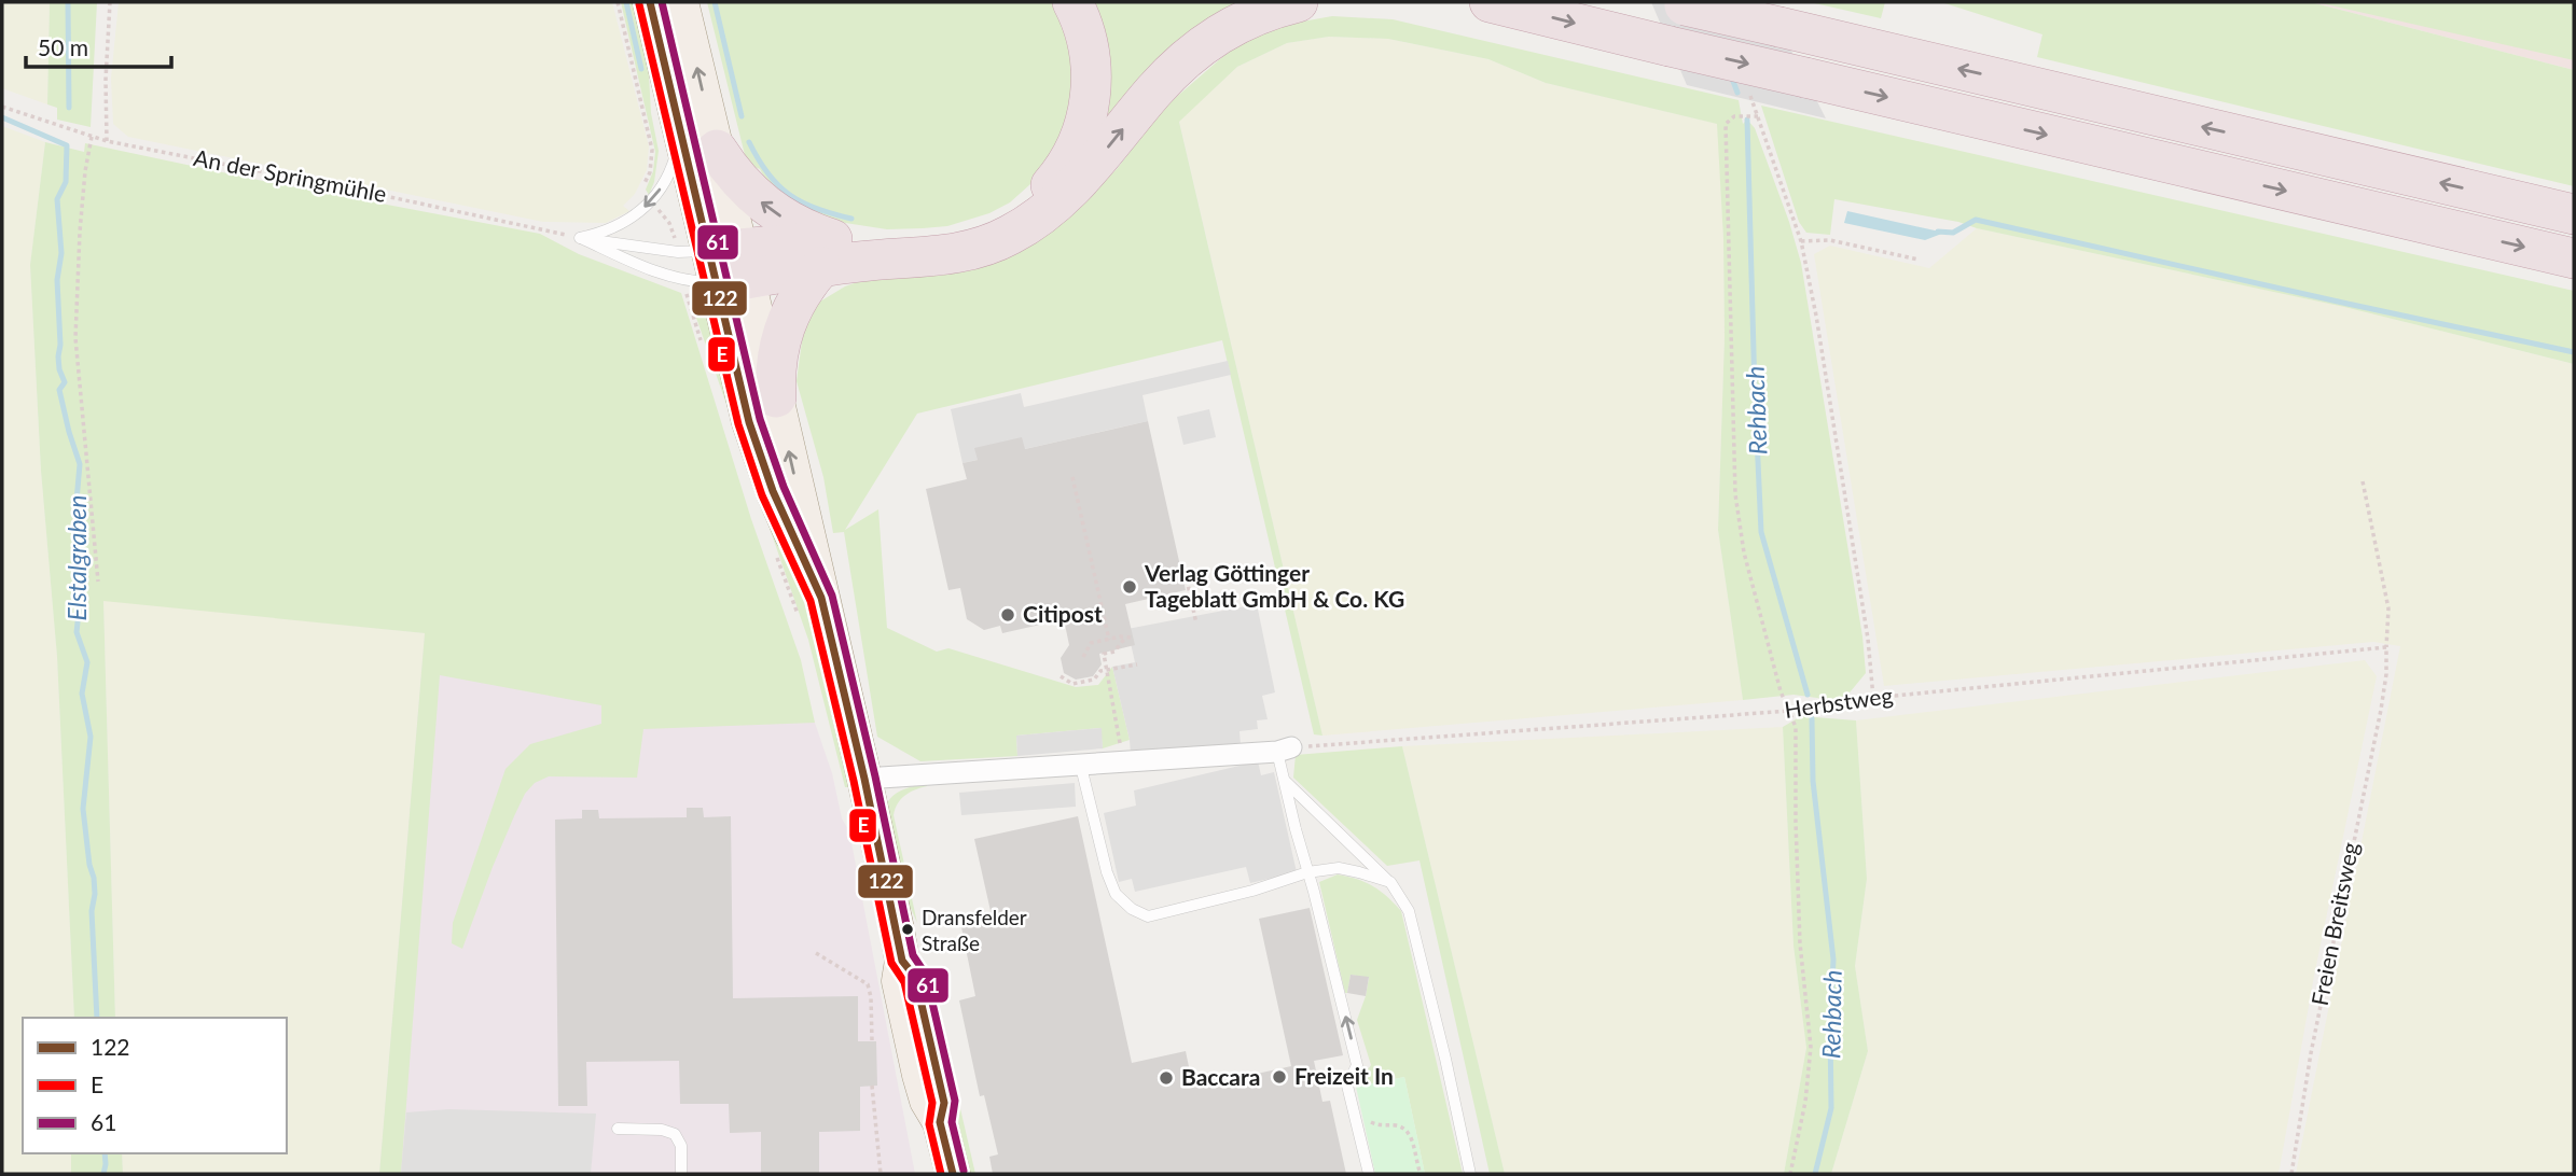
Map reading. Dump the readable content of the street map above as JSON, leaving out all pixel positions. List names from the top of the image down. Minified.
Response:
{"streets":{"path":["An der Springmühle","Herbstweg","Freien Breitsweg"]},"crossings":[["Herbstweg","Freien Breitsweg"]],"water":["Rehbach","Elstalgraben"],"places":["Verlag Göttinger Tageblatt GmbH & Co. KG","Citipost","Dransfelder Straße","Freizeit In","Baccara"],"lines":["transit line 122","transit line 61","transit line E"],"legend":["122","E","61"],"scale_bar":"50 m"}
